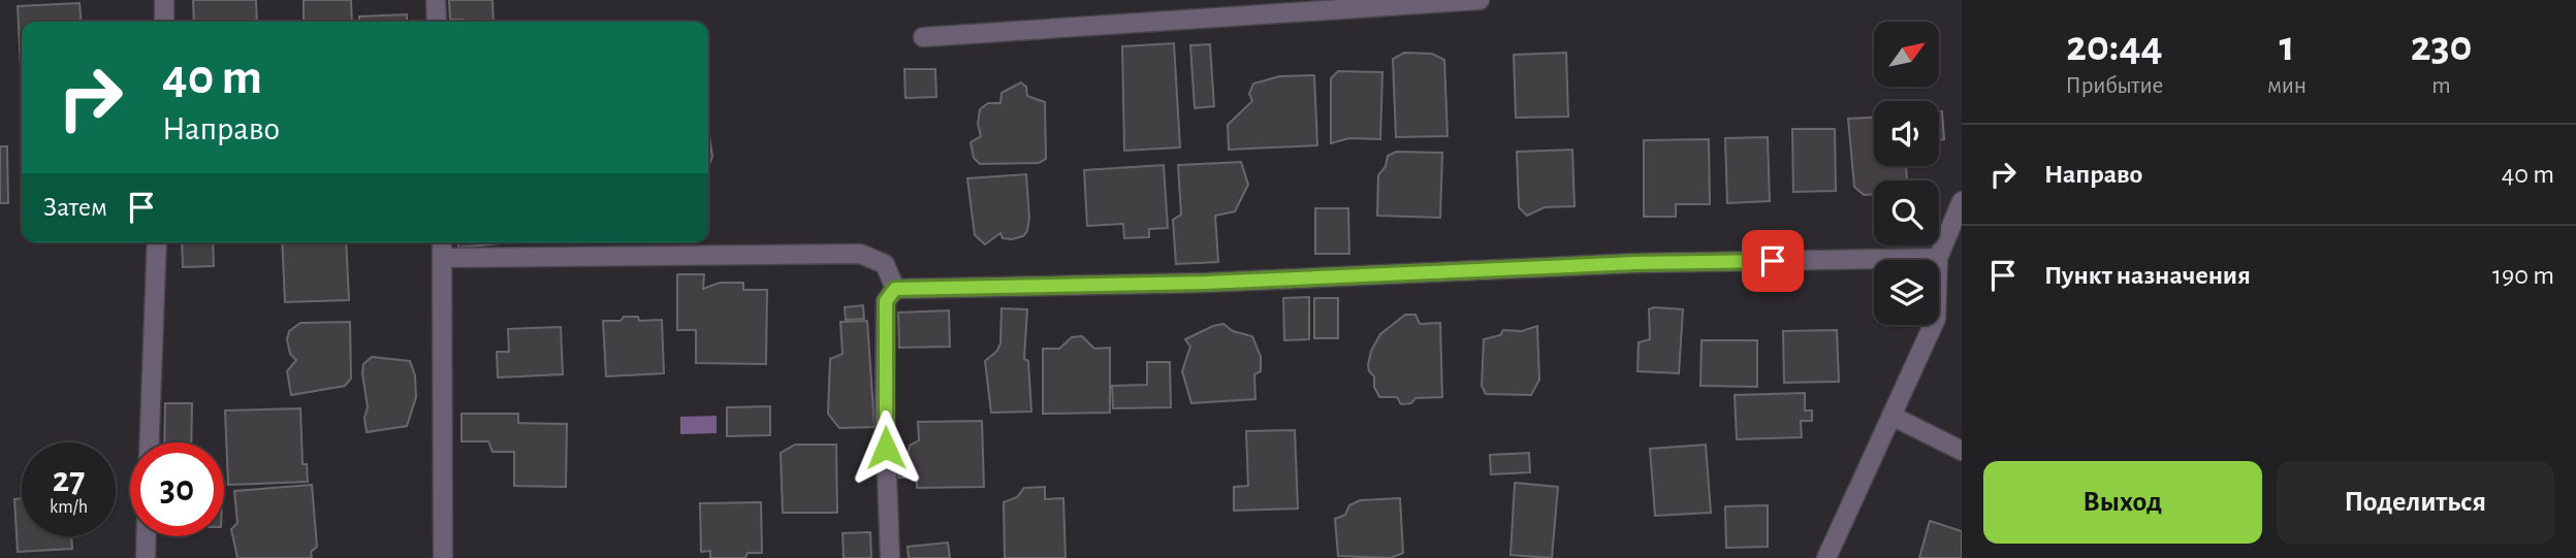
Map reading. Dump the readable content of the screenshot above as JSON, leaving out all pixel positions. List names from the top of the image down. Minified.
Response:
{"north":"top right","page":{"eta":["20:44","Прибытие","1","мин","230","m"],"turn":["40 m","Направо"],"list":[{"name":"Направо","value":"40 m"},{"name":"Пункт назначения","value":"190 m"}],"then":"Затем","speed":"27 km/h","limit":"30","buttons":["Выход","Поделиться"]}}
